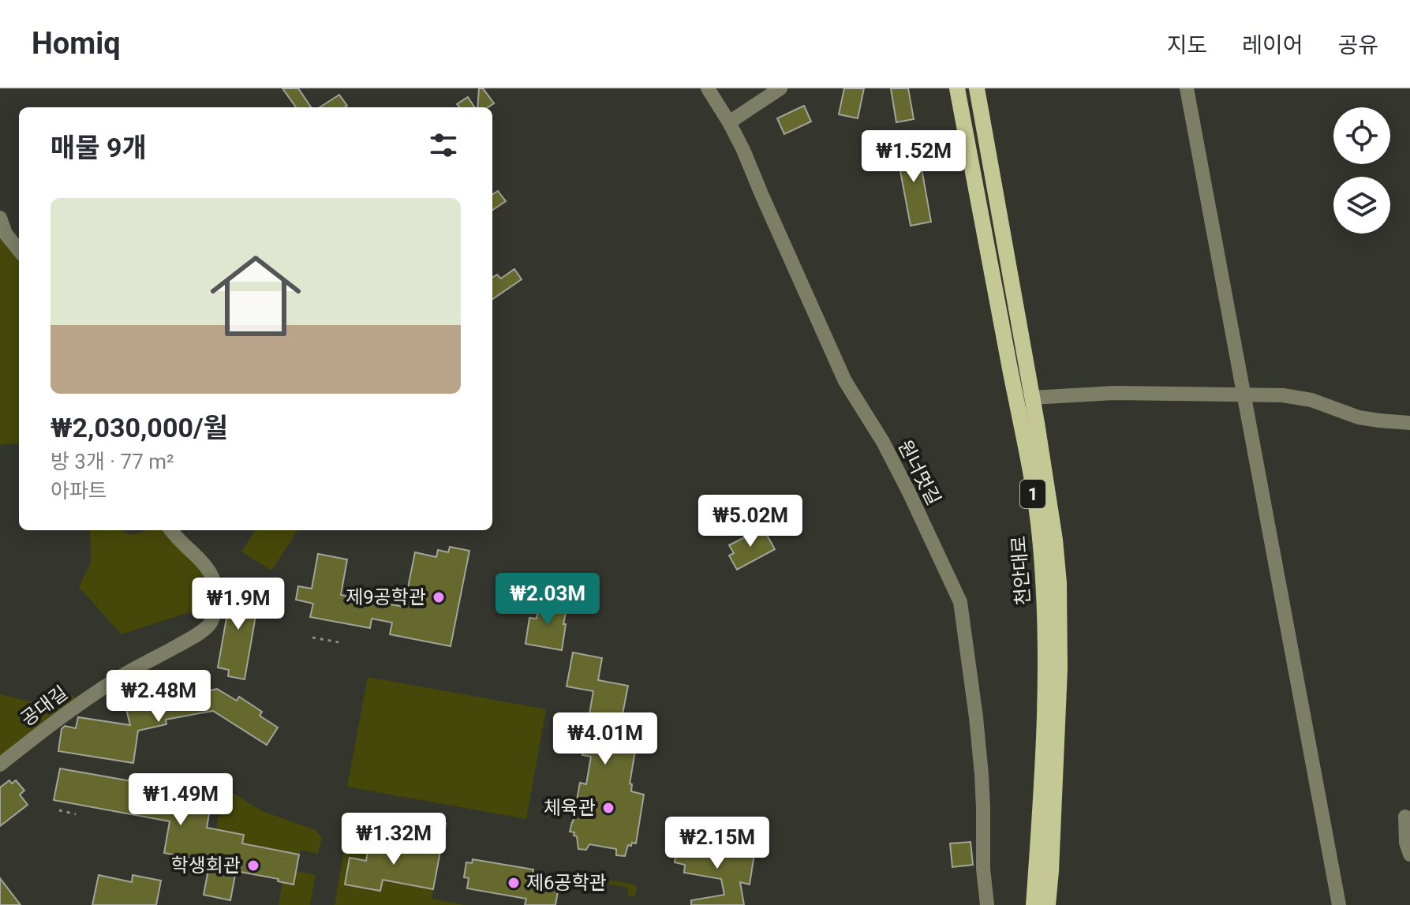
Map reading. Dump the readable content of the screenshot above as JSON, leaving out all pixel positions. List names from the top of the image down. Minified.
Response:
{"streets":{"main road":["1","천안대로"],"street":["원너멋길","공대길"]},"places":["제9공학관","체육관","학생회관","제6공학관"],"page":{"header":"Homiq","nav":["지도","레이어","공유"],"heading":"매물 9개","price":["₩1.52M","₩5.02M","₩2.03M","₩1.9M","₩2.48M","₩4.01M","₩1.49M","₩1.32M","₩2.15M"],"list":[{"name":"₩2,030,000/월","note":"방 3개 · 77 m² · 아파트"}]}}
